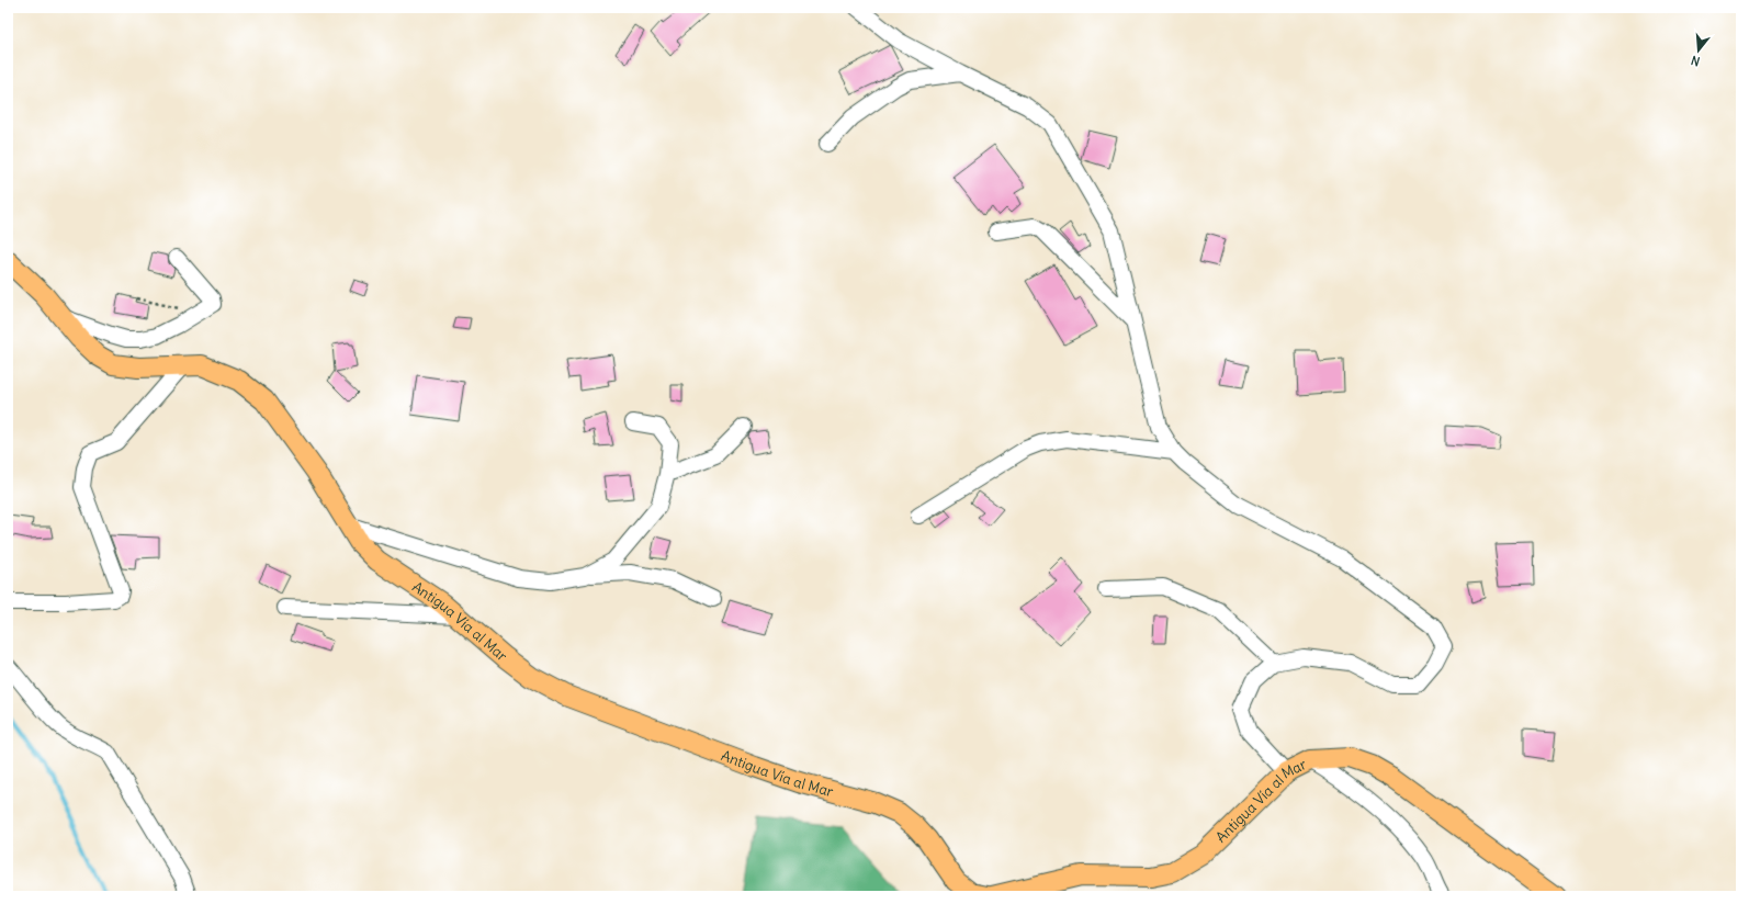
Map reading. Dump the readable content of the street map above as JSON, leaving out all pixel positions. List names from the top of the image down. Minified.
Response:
{"streets":{"main road":["Antigua Vía al Mar"]},"north":"bottom"}
